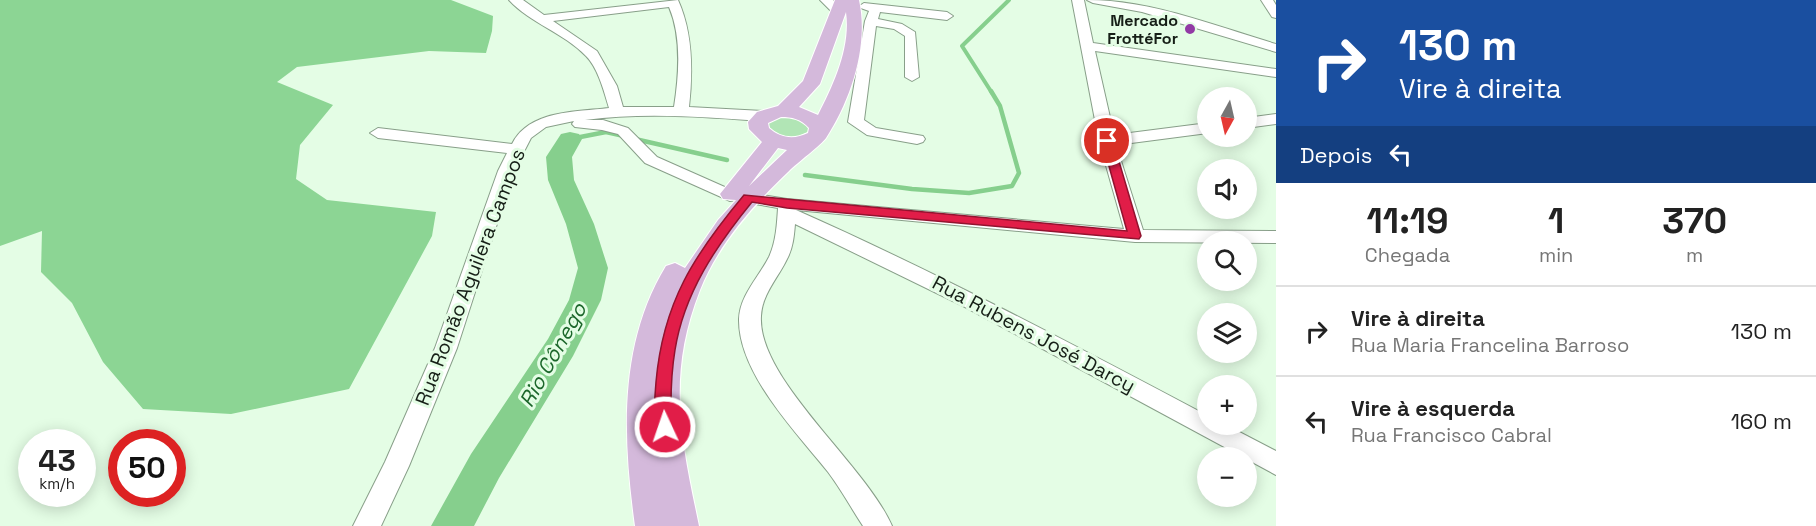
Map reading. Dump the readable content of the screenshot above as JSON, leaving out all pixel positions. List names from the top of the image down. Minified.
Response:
{"streets":{"street":["Rua Romão Aguilera Campos","Rua Rubens José Darcy"]},"water":["Rio Cônego"],"places":["Mercado FrottéFor"],"north":"bottom","page":{"turn":["130 m","Vire à direita"],"map_buttons":["+","−"],"then":"Depois","eta":["11:19","Chegada","1","min","370","m"],"list":[{"name":"Vire à direita","note":"Rua Maria Francelina Barroso","value":"130 m"},{"name":"Vire à esquerda","note":"Rua Francisco Cabral","value":"160 m"}],"speed":"43 km/h","limit":"50"}}
